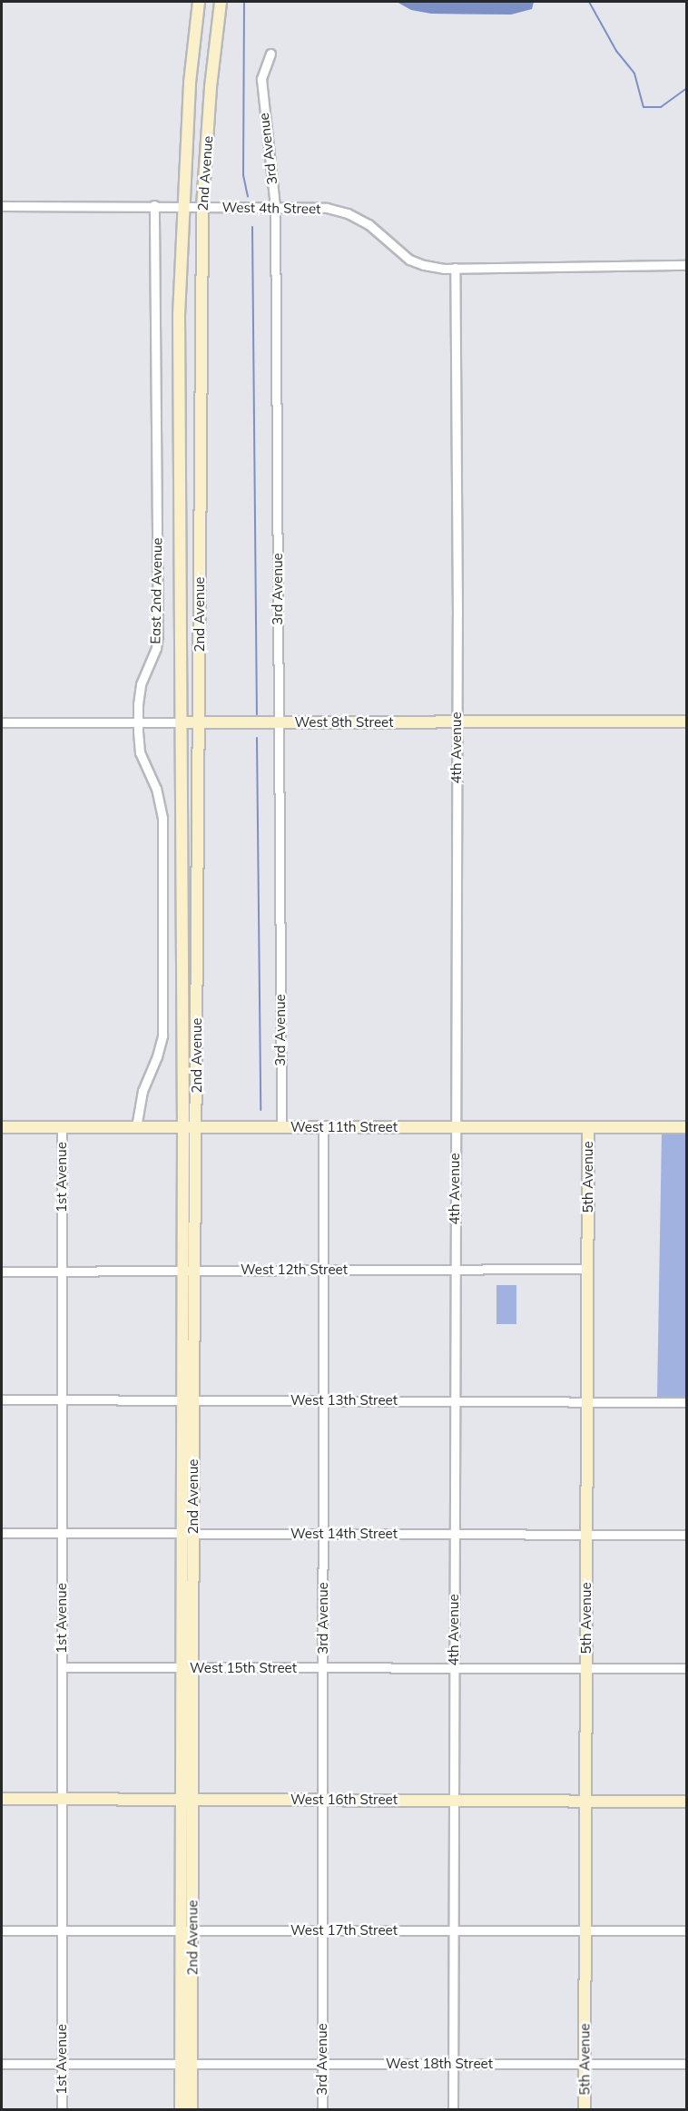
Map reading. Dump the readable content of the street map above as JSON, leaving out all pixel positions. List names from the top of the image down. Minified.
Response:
{"streets":{"main road":["2nd Avenue","West 8th Street","West 11th Street","5th Avenue","West 16th Street"],"street":["3rd Avenue","West 4th Street","East 2nd Avenue","4th Avenue","1st Avenue","West 12th Street","West 13th Street","West 14th Street","West 15th Street","West 17th Street","West 18th Street"]},"crossings":[["3rd Avenue","West 4th Street"],["3rd Avenue","West 8th Street"],["3rd Avenue","West 11th Street"],["3rd Avenue","West 12th Street"],["3rd Avenue","West 13th Street"],["3rd Avenue","West 14th Street"],["3rd Avenue","West 15th Street"],["3rd Avenue","West 16th Street"],["3rd Avenue","West 17th Street"],["3rd Avenue","West 18th Street"],["2nd Avenue","West 4th Street"],["2nd Avenue","West 8th Street"],["2nd Avenue","West 11th Street"],["2nd Avenue","West 12th Street"],["2nd Avenue","West 13th Street"],["2nd Avenue","West 14th Street"],["2nd Avenue","West 15th Street"],["2nd Avenue","West 16th Street"],["2nd Avenue","West 17th Street"],["2nd Avenue","West 18th Street"],["West 4th Street","East 2nd Avenue"],["West 4th Street","4th Avenue"],["East 2nd Avenue","West 8th Street"],["East 2nd Avenue","West 11th Street"],["West 8th Street","4th Avenue"],["4th Avenue","West 11th Street"],["4th Avenue","West 12th Street"],["4th Avenue","West 13th Street"],["4th Avenue","West 14th Street"],["4th Avenue","West 15th Street"],["4th Avenue","West 16th Street"],["4th Avenue","West 17th Street"],["4th Avenue","West 18th Street"],["West 11th Street","1st Avenue"],["West 11th Street","5th Avenue"],["1st Avenue","West 12th Street"],["1st Avenue","West 13th Street"],["1st Avenue","West 14th Street"],["1st Avenue","West 15th Street"],["1st Avenue","West 16th Street"],["1st Avenue","West 17th Street"],["1st Avenue","West 18th Street"],["5th Avenue","West 12th Street"],["5th Avenue","West 13th Street"],["5th Avenue","West 14th Street"],["5th Avenue","West 15th Street"],["5th Avenue","West 16th Street"],["5th Avenue","West 17th Street"],["5th Avenue","West 18th Street"]]}
